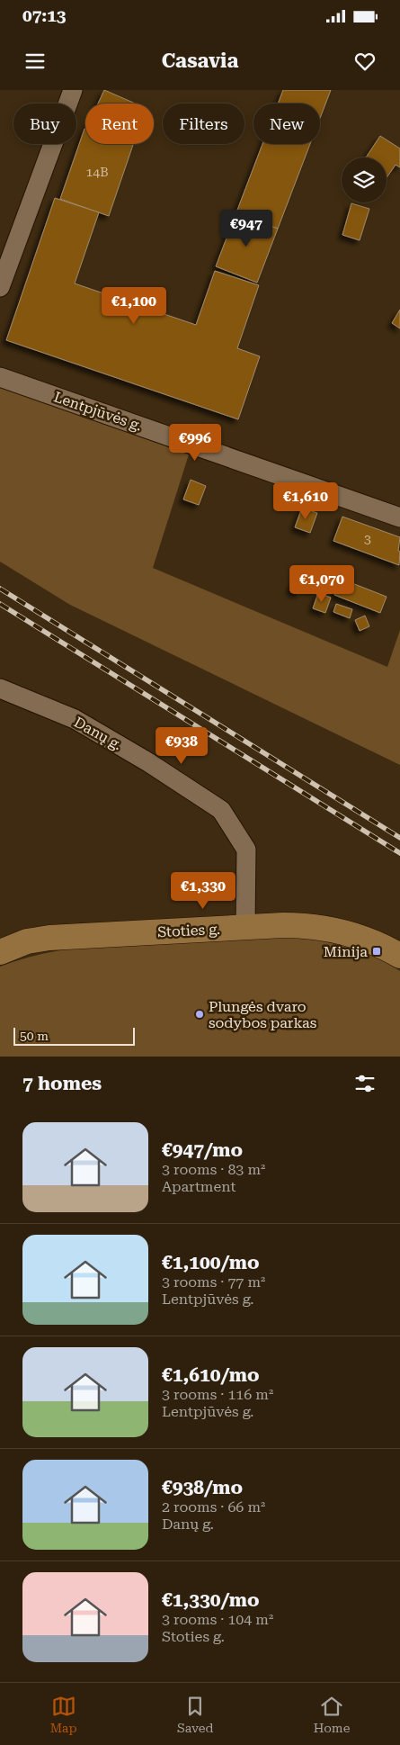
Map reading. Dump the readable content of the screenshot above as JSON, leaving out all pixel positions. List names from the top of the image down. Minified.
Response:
{"streets":{"main road":["Stoties g."],"street":["Lentpjūvės g.","Danų g."]},"crossings":[["Danų g.","Stoties g."]],"places":{"transit":["Minija"],"other":["Plungės dvaro sodybos parkas"]},"house_numbers":["14B","3"],"scale_bar":"50 m","page":{"status":"07:13","header":"Casavia","chip":["Buy","Rent","Filters","New"],"price":["€947","€1,100","€996","€1,610","€1,070","€938","€1,330"],"scale":"50 m","heading":"7 homes","list":[{"name":"€947/mo","note":"3 rooms · 83 m² · Apartment"},{"name":"€1,100/mo","note":"3 rooms · 77 m² · Lentpjūvės g."},{"name":"€1,610/mo","note":"3 rooms · 116 m² · Lentpjūvės g."},{"name":"€938/mo","note":"2 rooms · 66 m² · Danų g."},{"name":"€1,330/mo","note":"3 rooms · 104 m² · Stoties g."}],"tabs":["Map","Saved","Home"]}}
